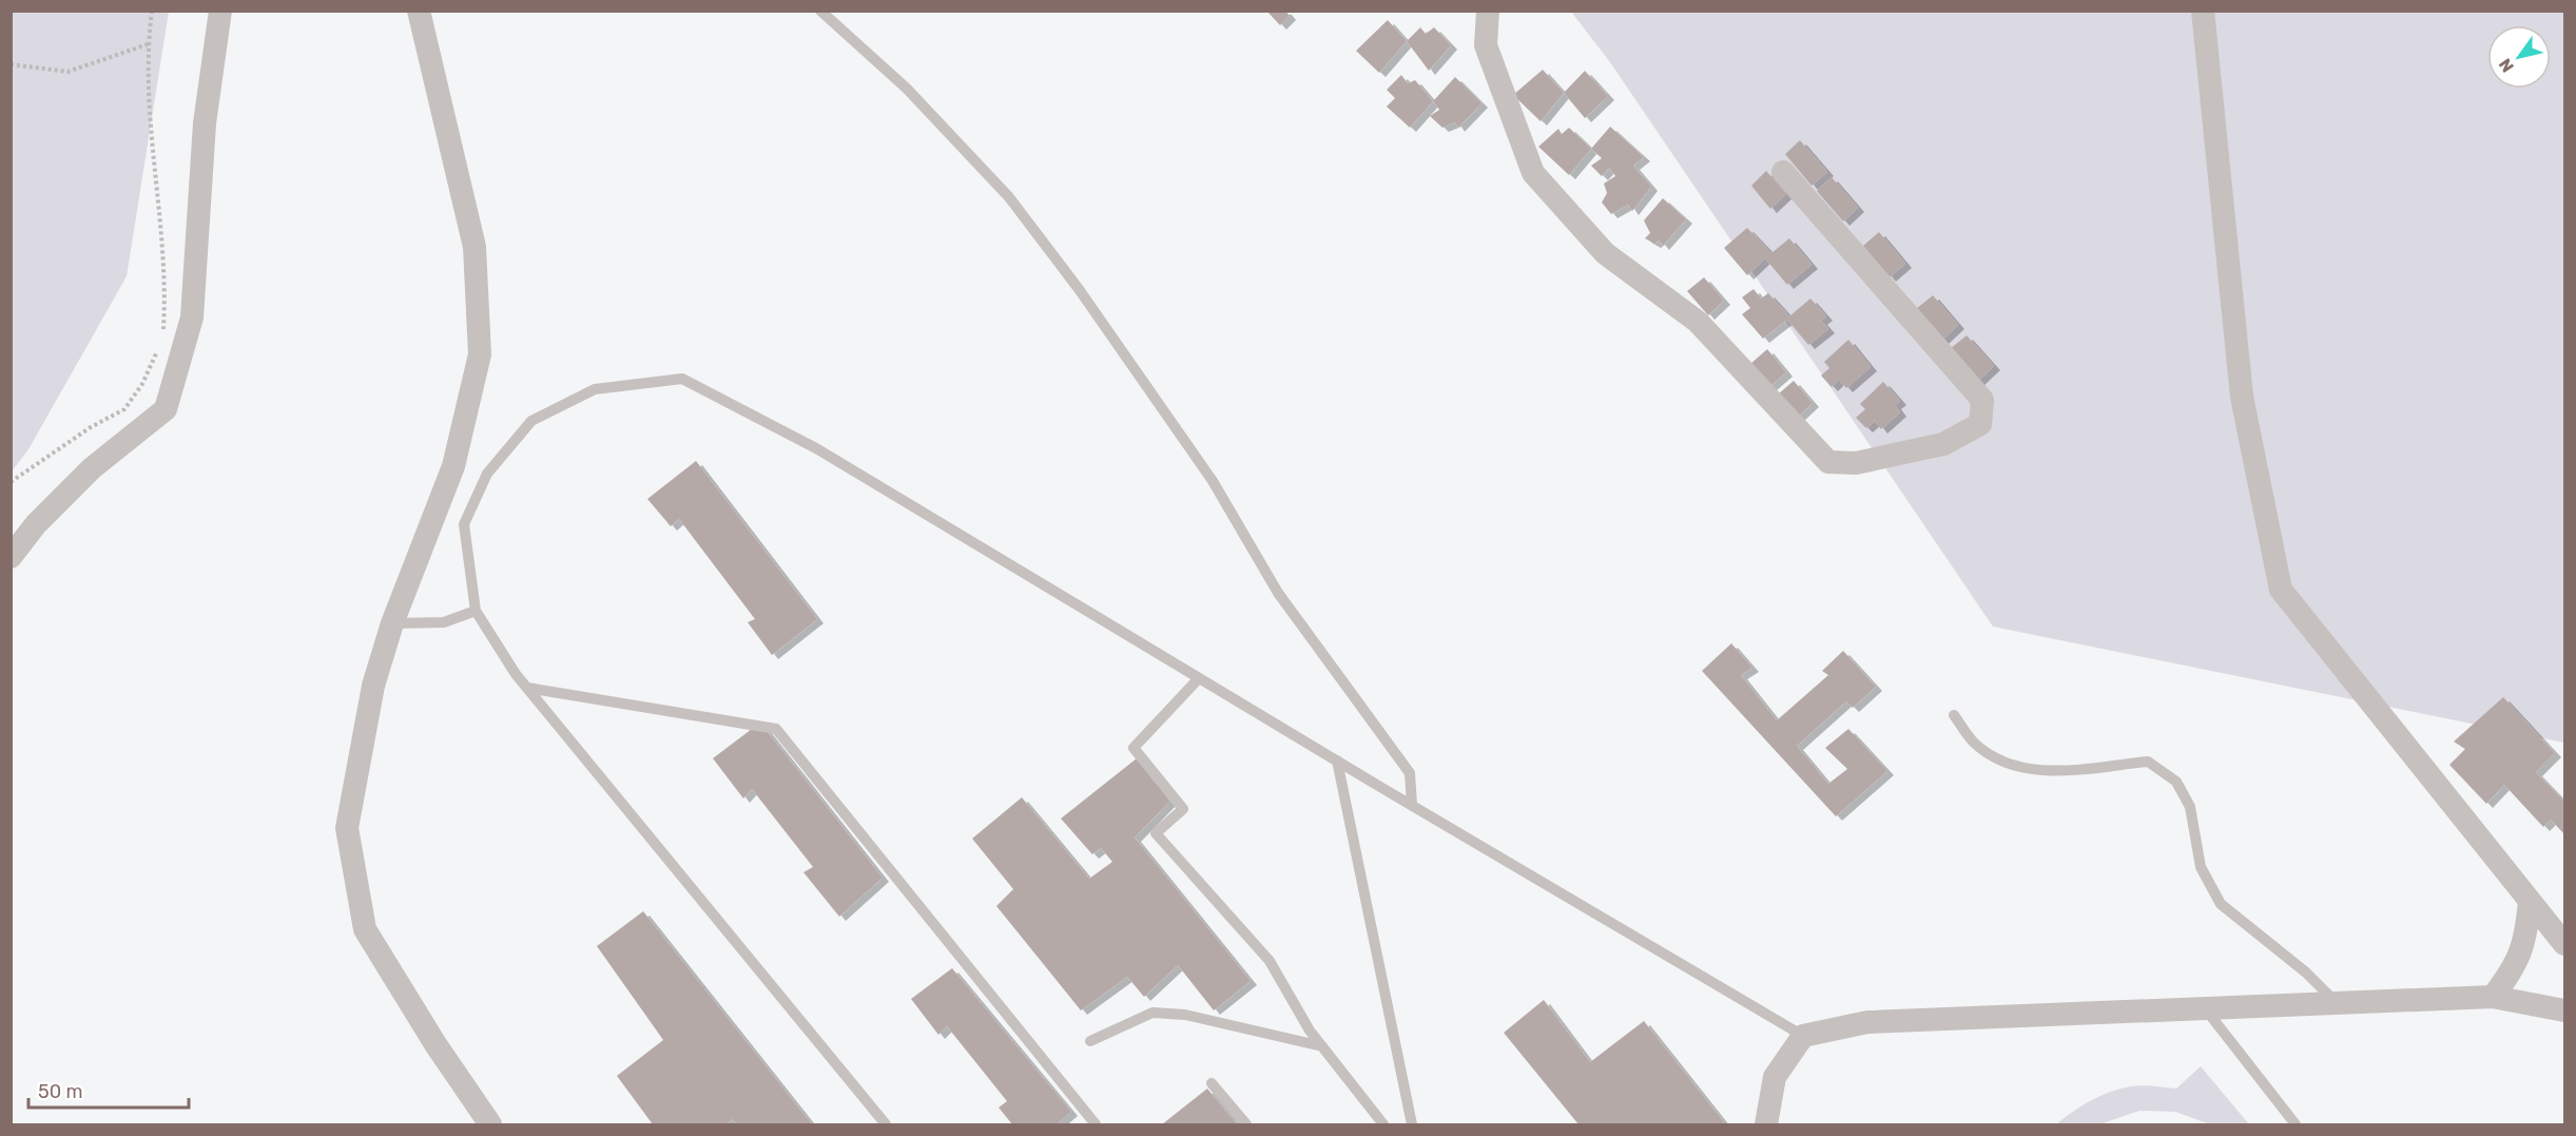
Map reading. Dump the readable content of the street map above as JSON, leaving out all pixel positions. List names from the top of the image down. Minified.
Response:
{"scale_bar":"50 m","north":"bottom left"}
